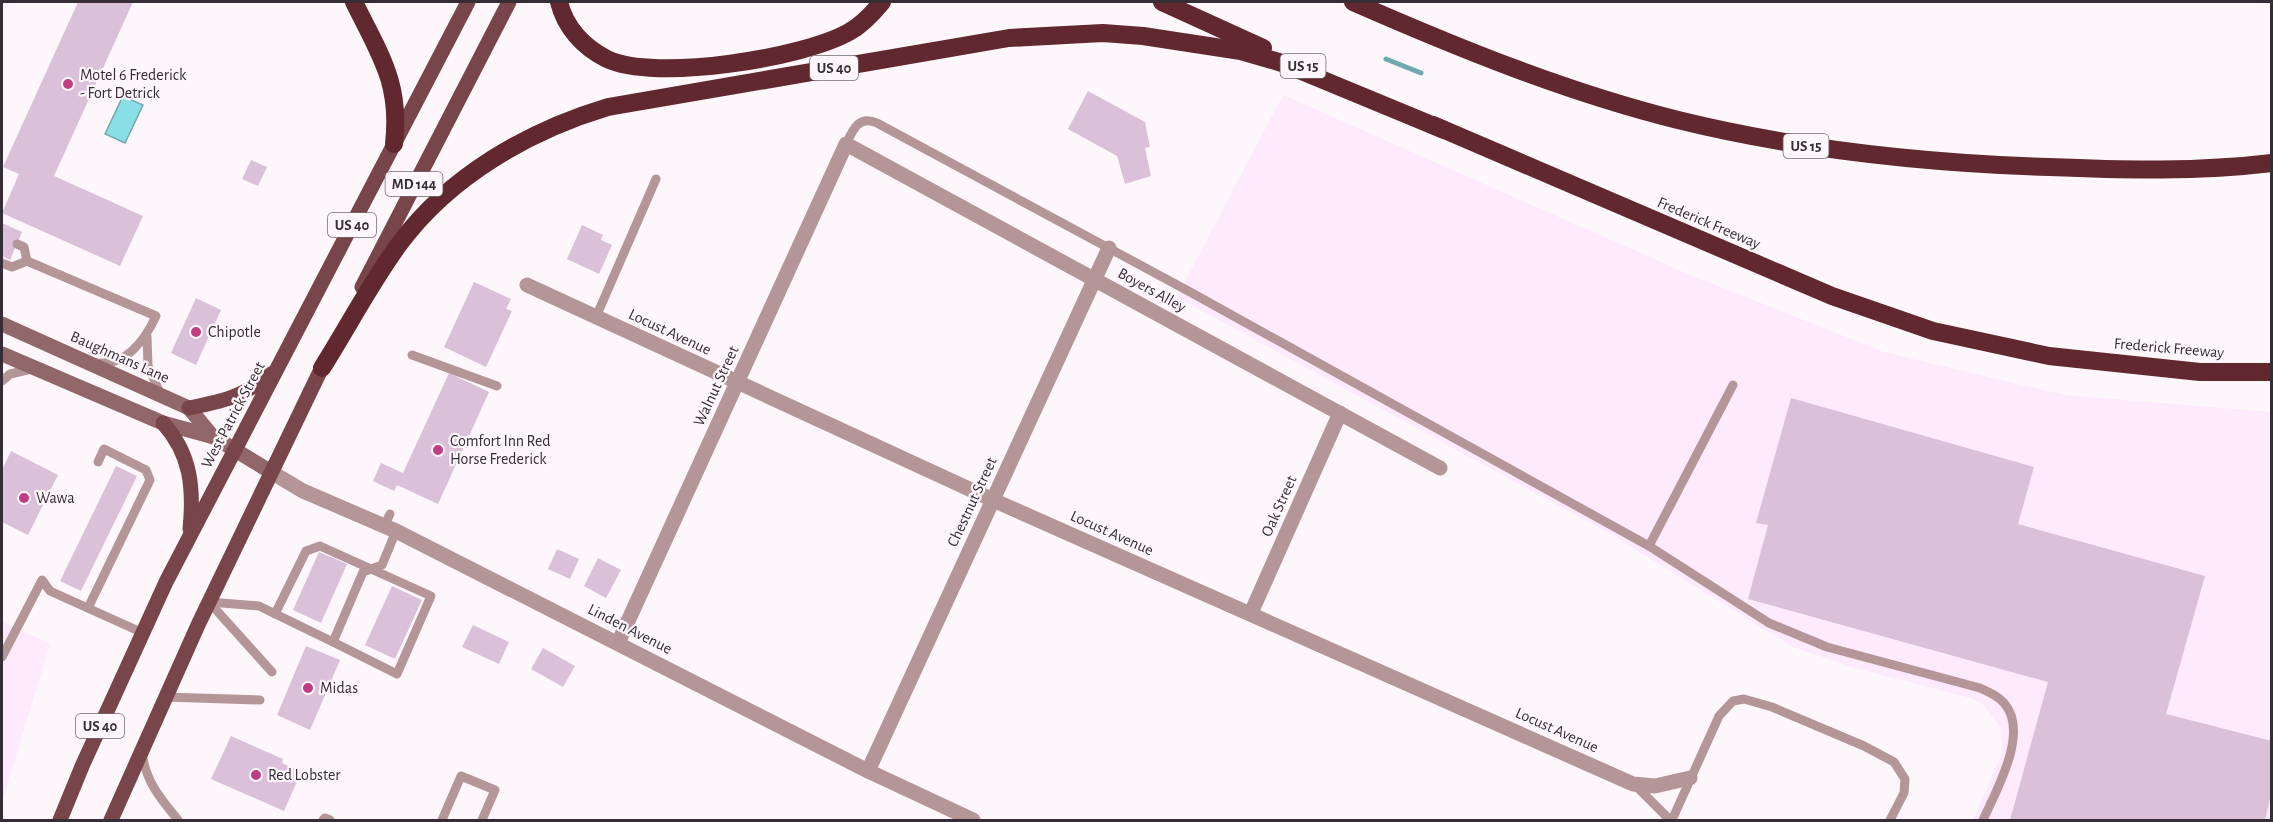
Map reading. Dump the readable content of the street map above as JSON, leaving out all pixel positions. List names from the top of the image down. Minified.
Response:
{"streets":{"highway":["US 15","US 40","Frederick Freeway"],"main road":["MD 144","Baughmans Lane","West Patrick Street"],"street":["Boyers Alley","Locust Avenue","Walnut Street","Chestnut Street","Oak Street","Linden Avenue"]},"crossings":[["US 40","MD 144"],["US 40","Frederick Freeway"],["US 40","Baughmans Lane"],["US 40","Linden Avenue"],["Boyers Alley","Walnut Street"],["Boyers Alley","Chestnut Street"],["Boyers Alley","Oak Street"],["Locust Avenue","Walnut Street"],["Locust Avenue","Chestnut Street"],["Locust Avenue","Oak Street"],["Baughmans Lane","West Patrick Street"],["Baughmans Lane","Linden Avenue"],["Walnut Street","Linden Avenue"],["Chestnut Street","Linden Avenue"]],"places":["Motel 6 Frederick - Fort Detrick","Chipotle","Comfort Inn Red Horse Frederick","Wawa","Midas","Red Lobster"]}
